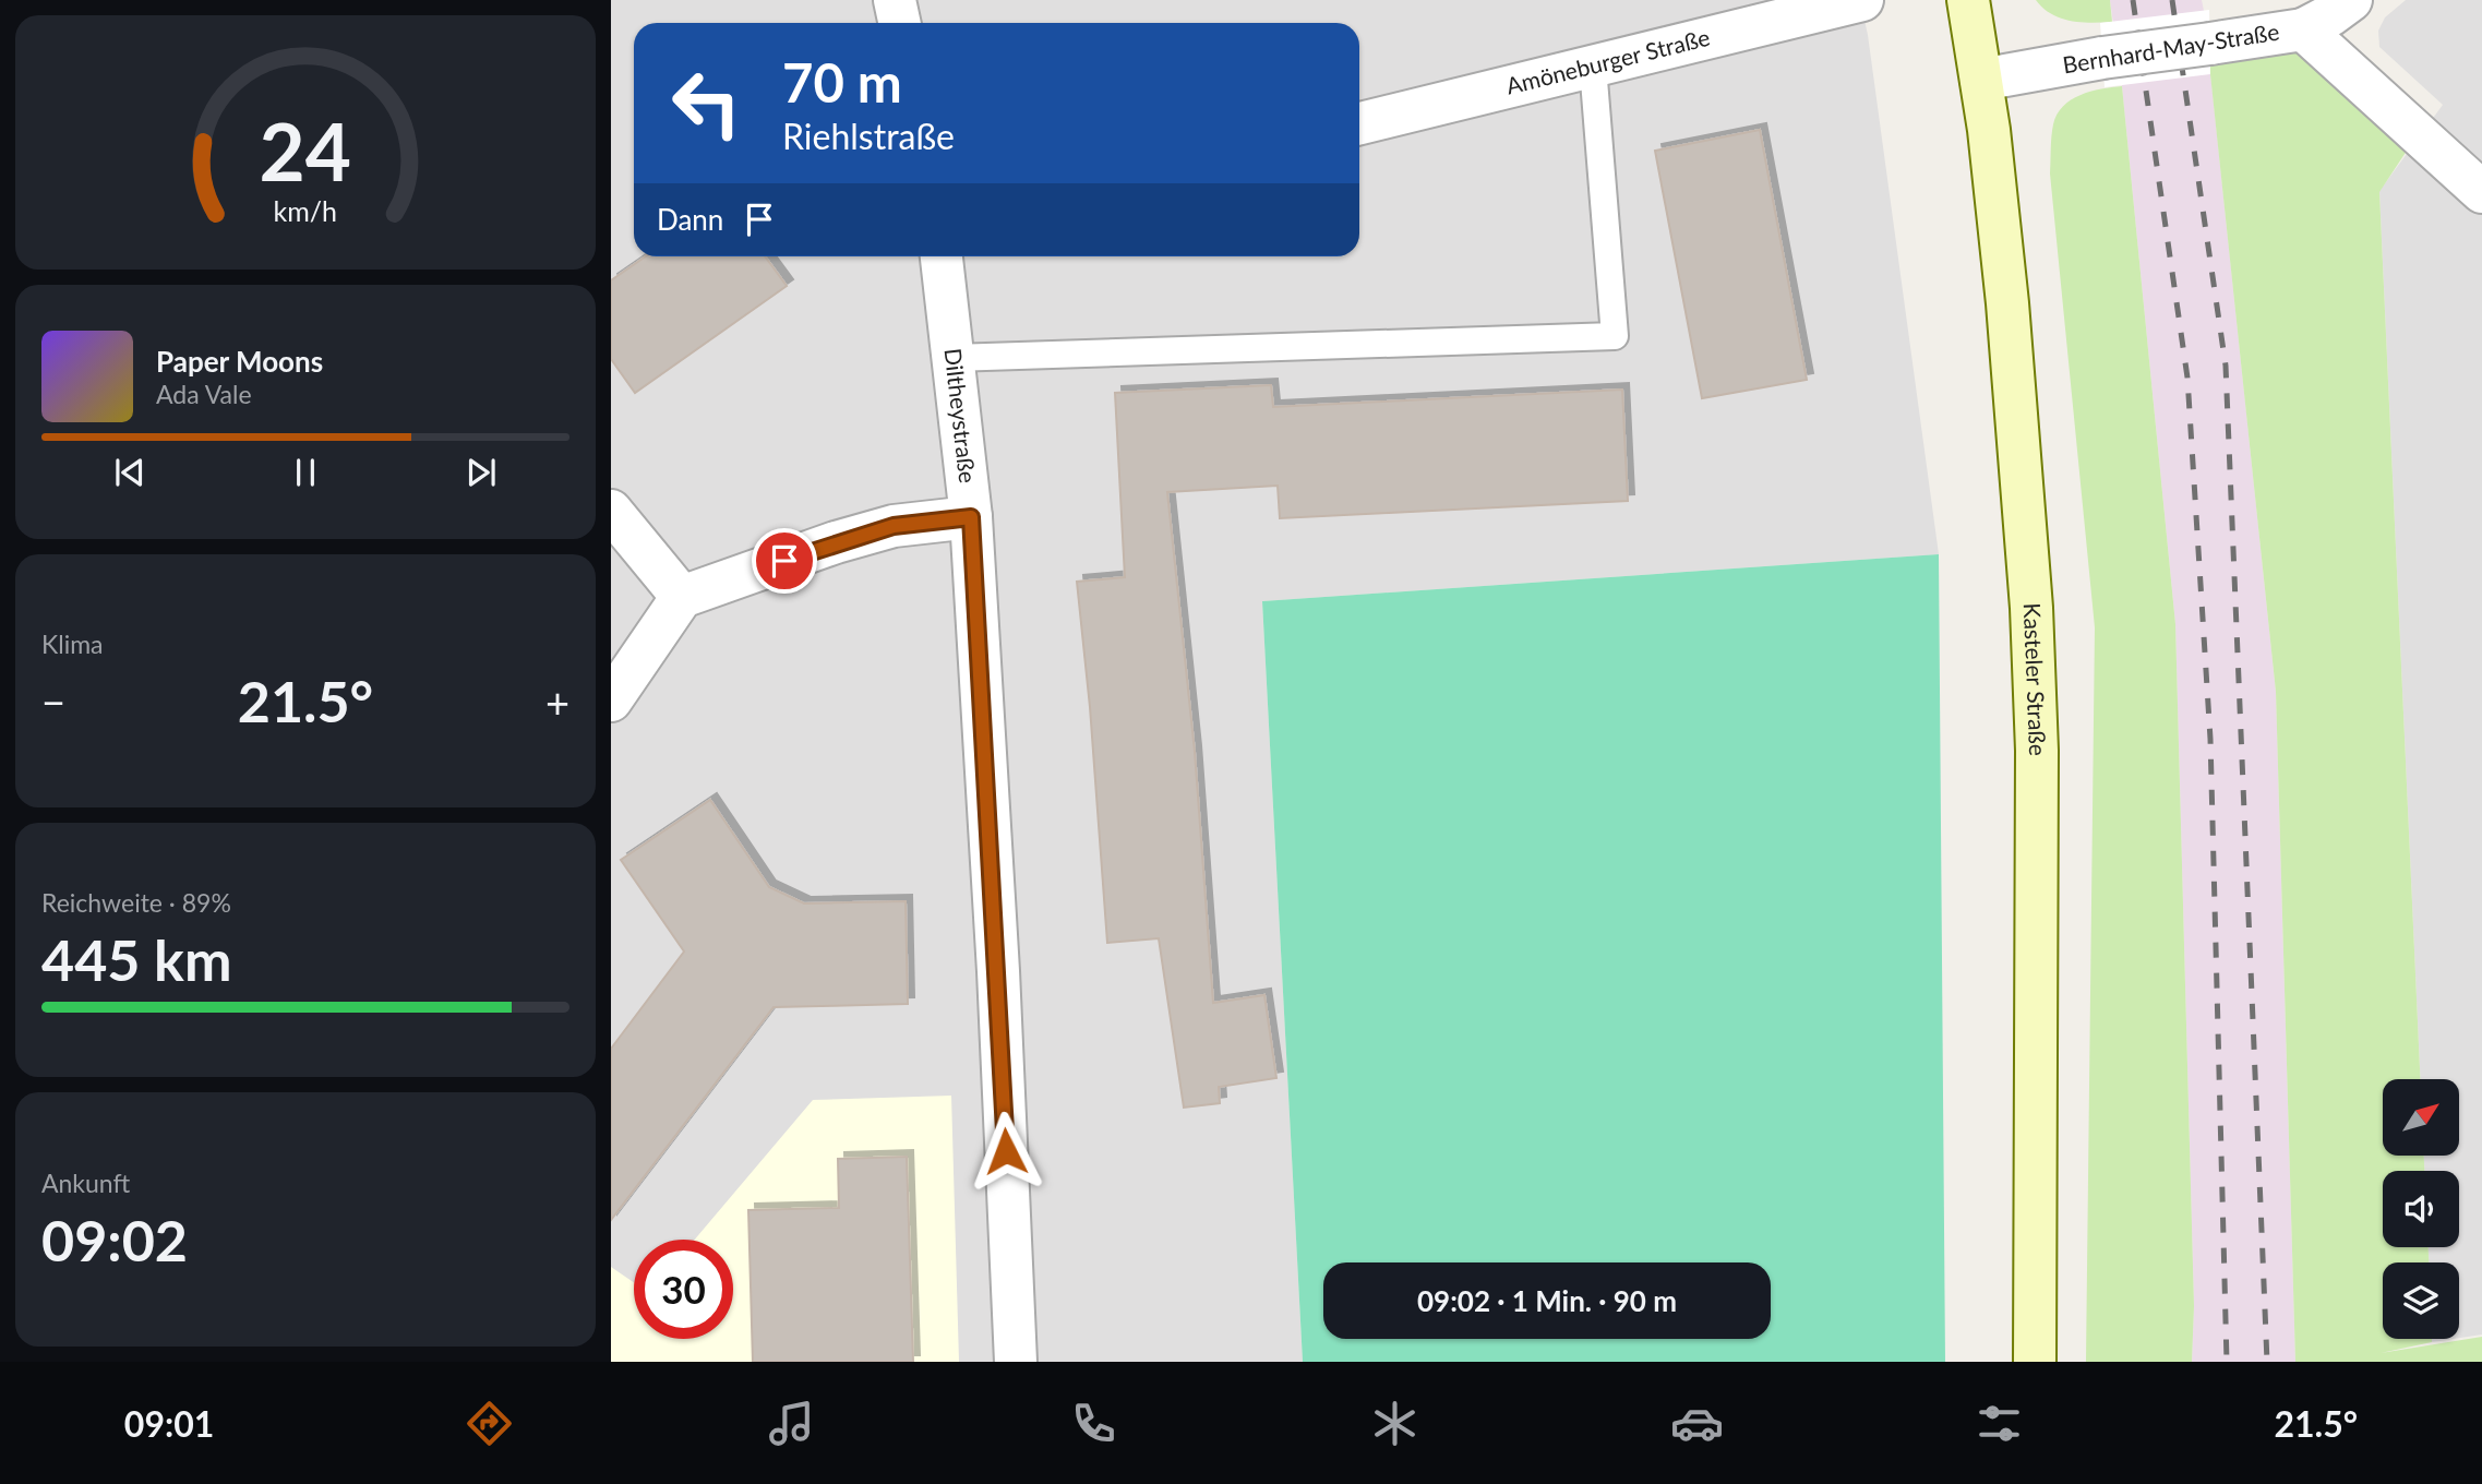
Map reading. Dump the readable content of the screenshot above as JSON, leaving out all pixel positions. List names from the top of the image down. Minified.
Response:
{"streets":{"main road":["Kasteler Straße"],"street":["Bernhard-May-Straße","Amöneburger Straße","Diltheystraße"]},"crossings":[["Bernhard-May-Straße","Kasteler Straße"]],"north":"top right","page":{"turn":["70 m","Riehlstraße"],"then":"Dann","song":["Paper Moons","Ada Vale"],"tile":["Klima",["Reichweite · 89%","445 km"],["Ankunft","09:02"]],"heat":["−","21.5°","+"],"limit":"30","trip":"09:02 · 1 Min. · 90 m","tabs":["09:01","21.5°"],"gauge":["24","km/h"]}}
